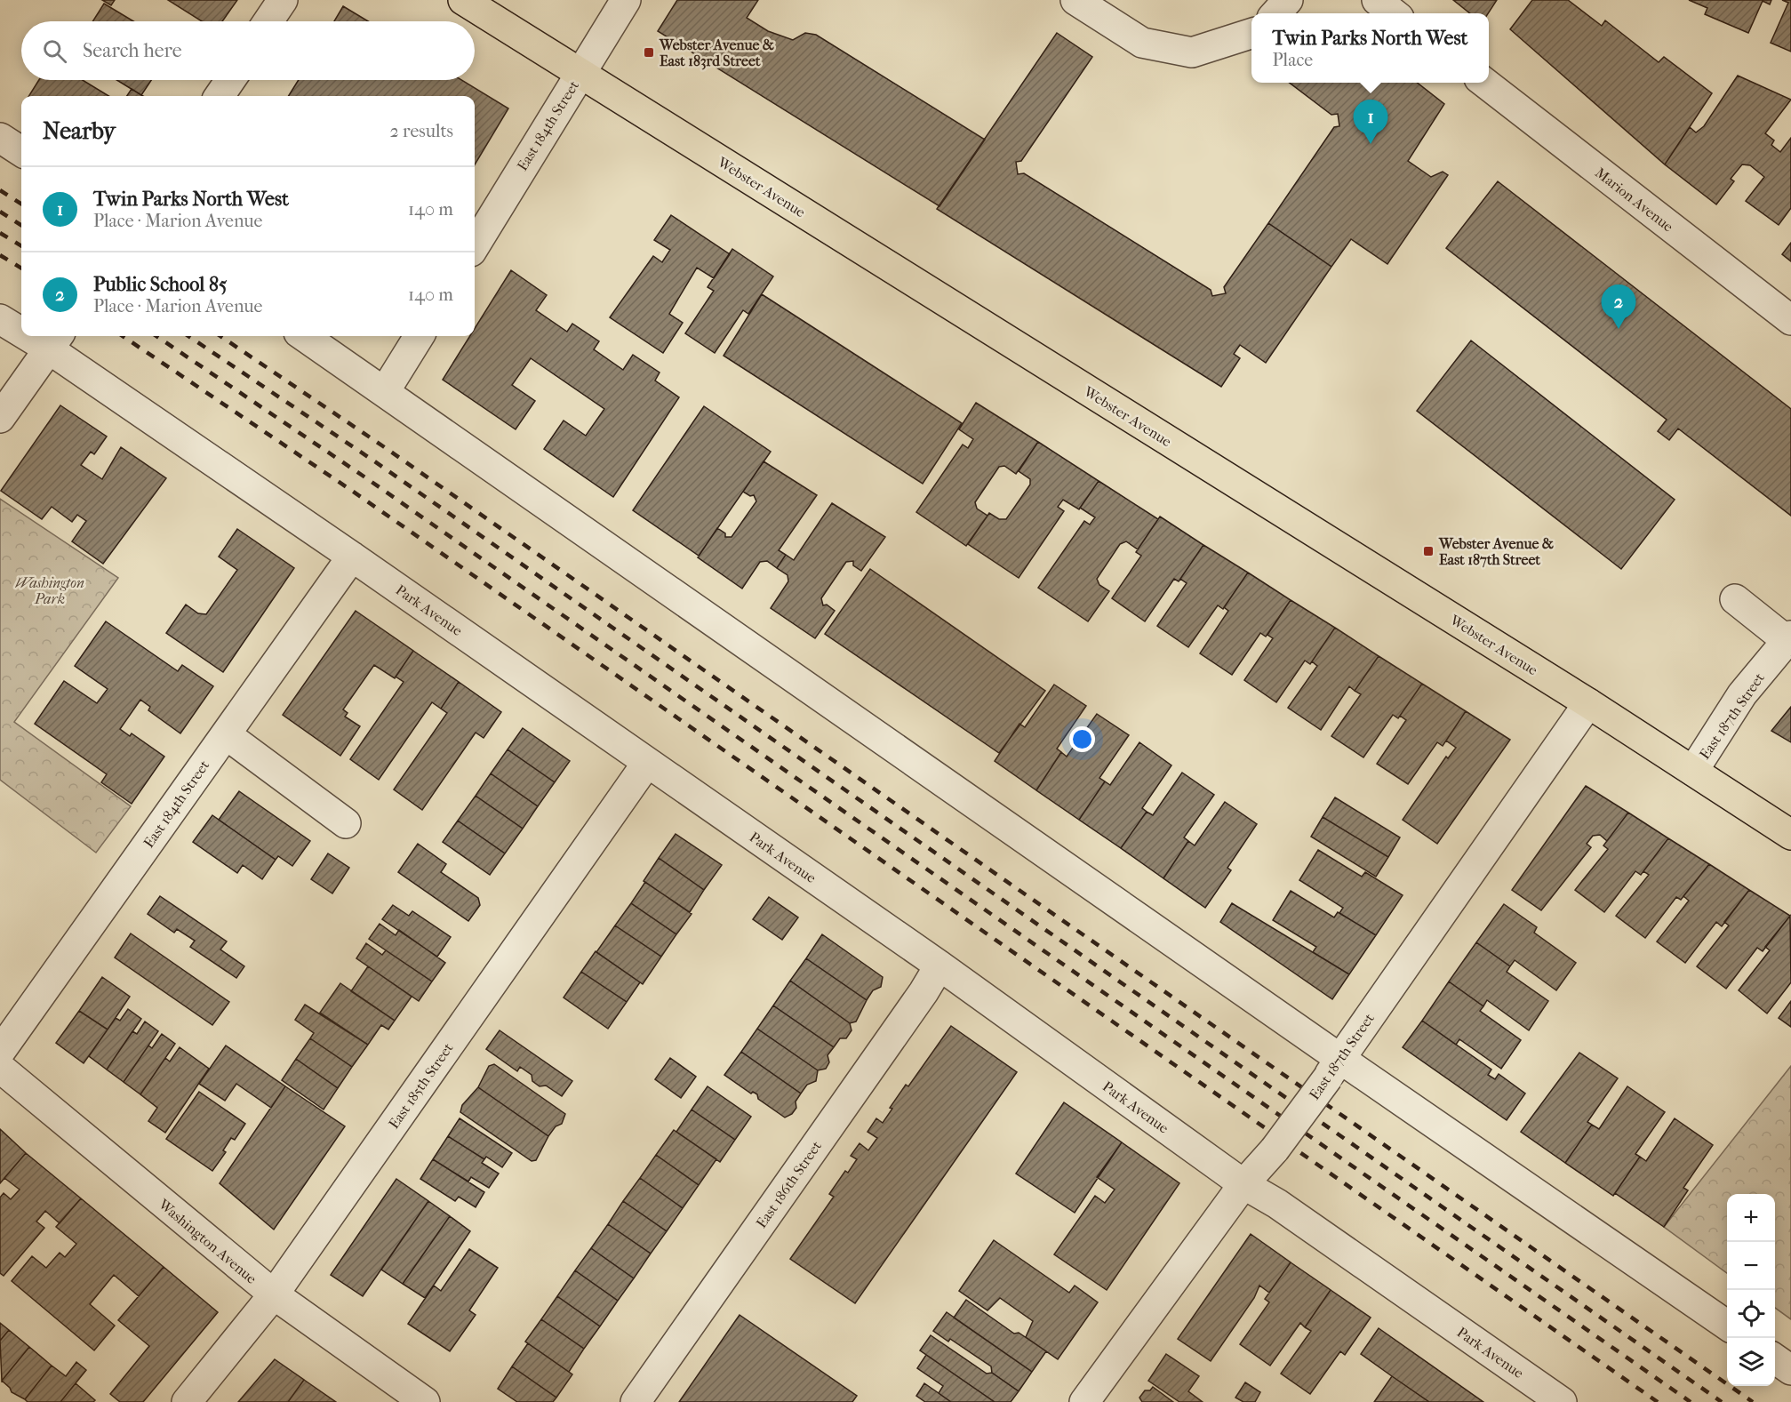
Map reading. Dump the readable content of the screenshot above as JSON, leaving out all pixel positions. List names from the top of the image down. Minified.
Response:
{"streets":{"main road":["Webster Avenue"],"street":["East 184th Street","Marion Avenue","Park Avenue","East 187th Street","East 185th Street","East 186th Street","Washington Avenue"]},"crossings":[["East 184th Street","Webster Avenue"],["East 184th Street","Park Avenue"],["Webster Avenue","East 187th Street"],["Park Avenue","East 187th Street"],["Park Avenue","East 185th Street"],["Park Avenue","East 186th Street"],["East 185th Street","Washington Avenue"]],"parks":["Washington Park"],"places":{"transit":["Webster Avenue & East 183rd Street","Webster Avenue & East 187th Street"]},"page":{"popup":["Twin Parks North West","Place"],"search":"Search here","heading":["Nearby","2 results"],"pins":["1","2"],"list":[{"mark":"1","name":"Twin Parks North West","note":"Place · Marion Avenue","value":"140 m"},{"mark":"2","name":"Public School 85","note":"Place · Marion Avenue","value":"140 m"}],"map_buttons":["+","−"]}}
